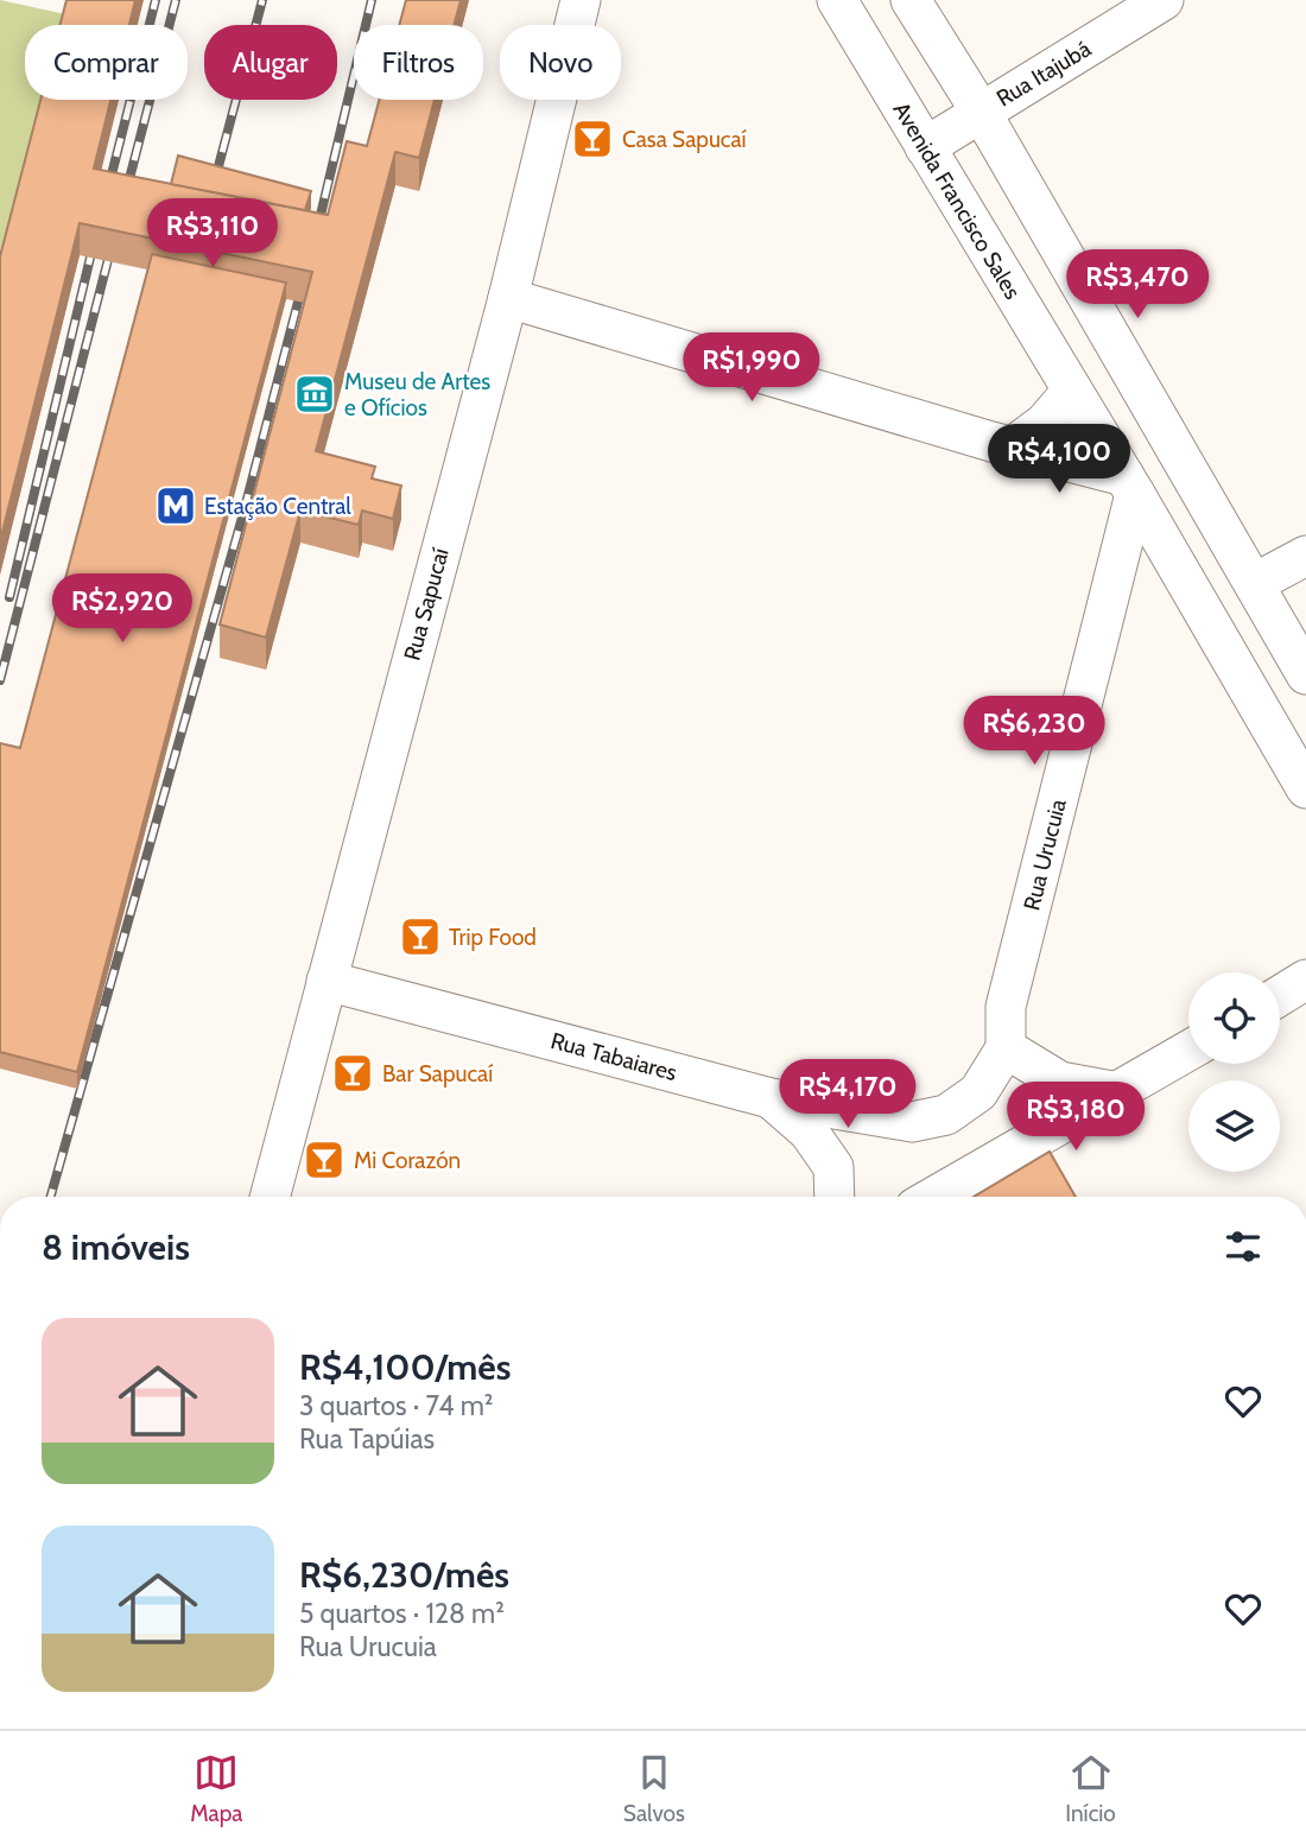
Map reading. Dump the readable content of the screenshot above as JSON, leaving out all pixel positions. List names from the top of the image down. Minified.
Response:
{"streets":{"street":["Rua Itajubá","Avenida Francisco Sales","Rua Sapucaí","Rua Urucuia","Rua Tabaiares"]},"crossings":[["Rua Itajubá","Avenida Francisco Sales"],["Avenida Francisco Sales","Rua Urucuia"],["Rua Sapucaí","Rua Tabaiares"]],"places":{"bar":["Casa Sapucaí","Trip Food","Bar Sapucaí","Mi Corazón"],"museum":["Museu de Artes e Ofícios"],"metro station":["Estação Central"]},"page":{"chip":["Comprar","Alugar","Filtros","Novo"],"price":["R$3,110","R$3,470","R$1,990","R$4,100","R$2,920","R$6,230","R$4,170","R$3,180"],"heading":"8 imóveis","list":[{"name":"R$4,100/mês","note":"3 quartos · 74 m² · Rua Tapúias"},{"name":"R$6,230/mês","note":"5 quartos · 128 m² · Rua Urucuia"}],"tabs":["Mapa","Salvos","Início"]}}
